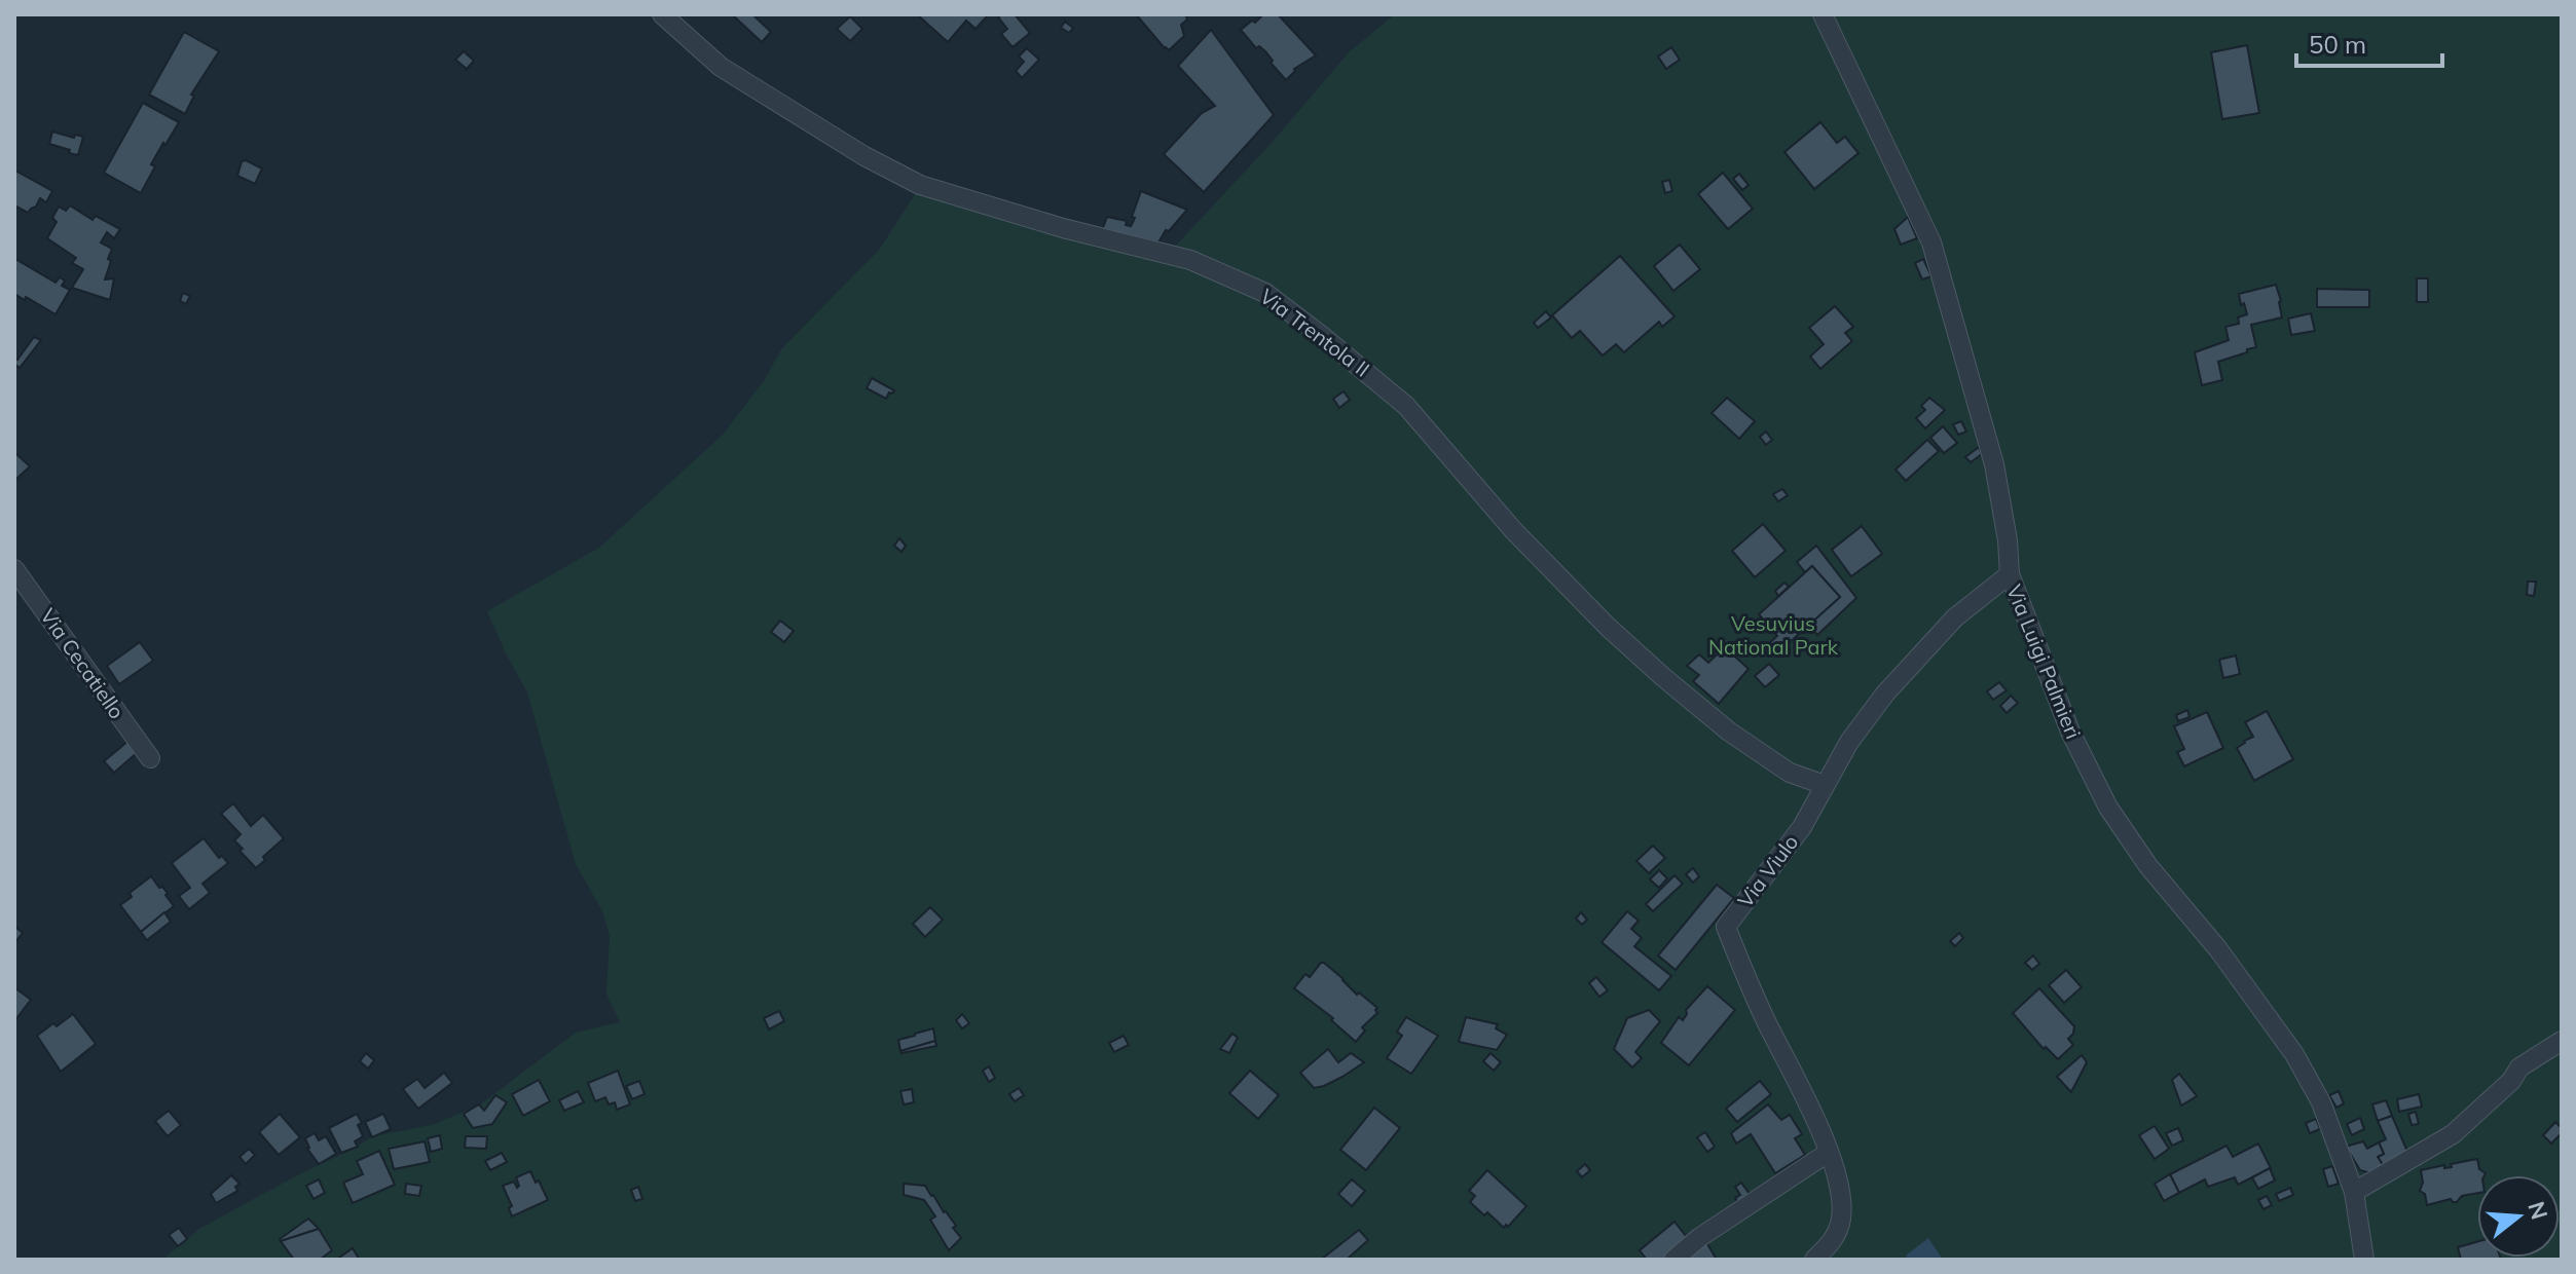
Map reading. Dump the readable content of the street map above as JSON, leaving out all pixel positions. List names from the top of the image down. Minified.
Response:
{"streets":{"street":["Via Trentola II","Via Luigi Palmieri","Via Cecatiello","Via Viulo"]},"crossings":[["Via Trentola II","Via Viulo"],["Via Luigi Palmieri","Via Viulo"]],"parks":["Vesuvius National Park"],"scale_bar":"50 m","north":"right"}
